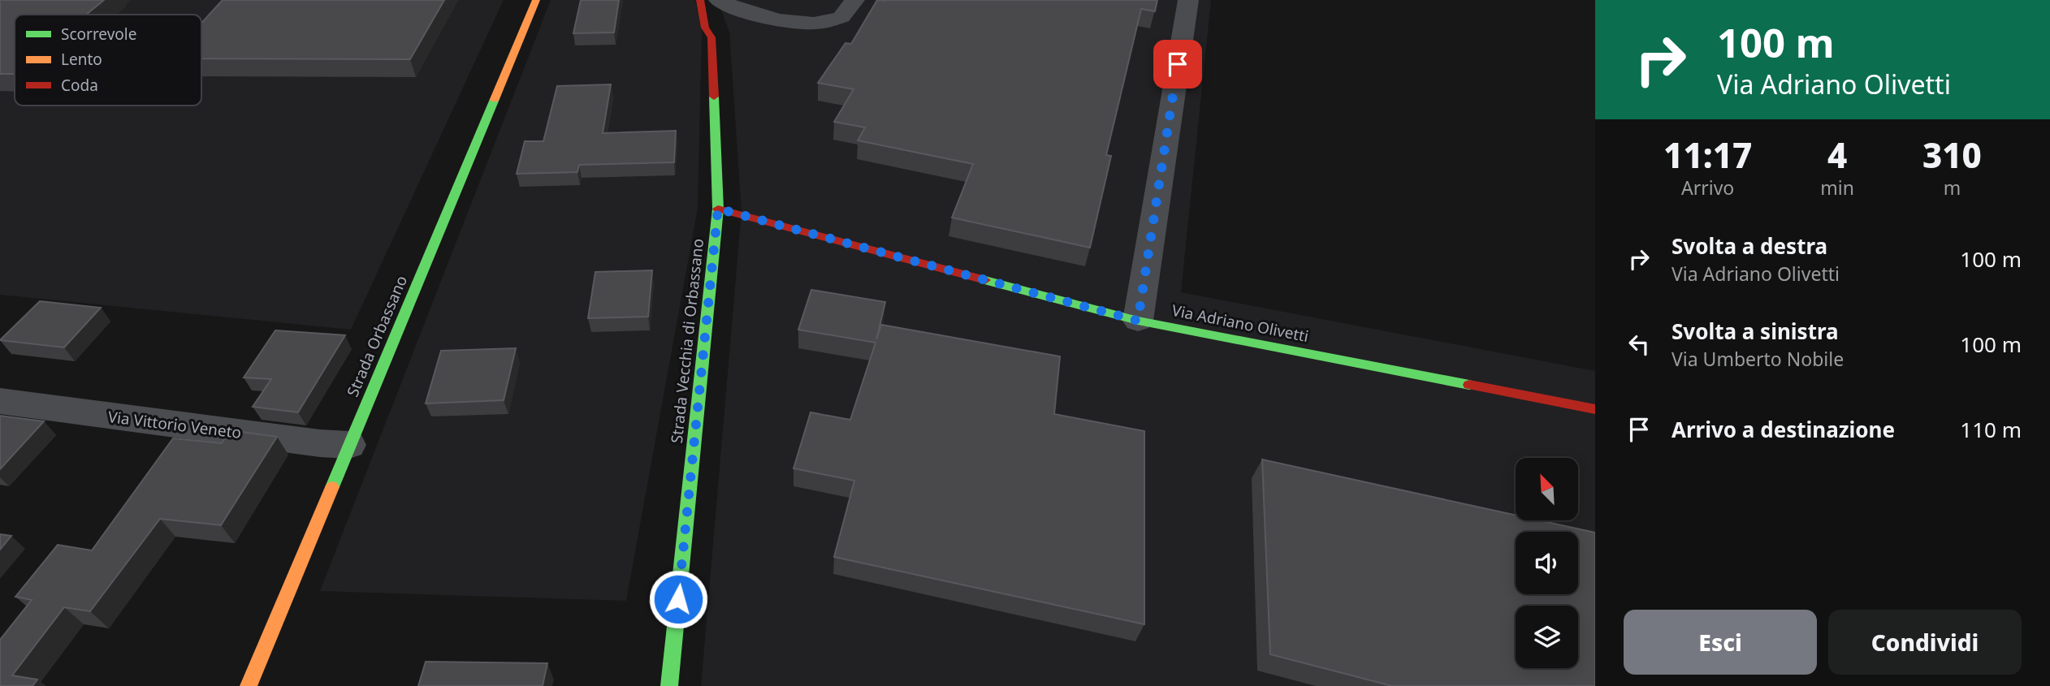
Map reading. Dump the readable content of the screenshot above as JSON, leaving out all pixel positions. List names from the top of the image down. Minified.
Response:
{"streets":{"street":["Via Adriano Olivetti","Strada Orbassano","Strada Vecchia di Orbassano","Via Vittorio Veneto"]},"crossings":[["Via Adriano Olivetti","Strada Vecchia di Orbassano"],["Strada Orbassano","Via Vittorio Veneto"]],"legend":["Scorrevole","Lento","Coda"],"north":"top left","page":{"turn":["100 m","Via Adriano Olivetti"],"eta":["11:17","Arrivo","4","min","310","m"],"list":[{"name":"Svolta a destra","note":"Via Adriano Olivetti","value":"100 m"},{"name":"Svolta a sinistra","note":"Via Umberto Nobile","value":"100 m"},{"name":"Arrivo a destinazione","value":"110 m"}],"buttons":["Esci","Condividi"]}}
